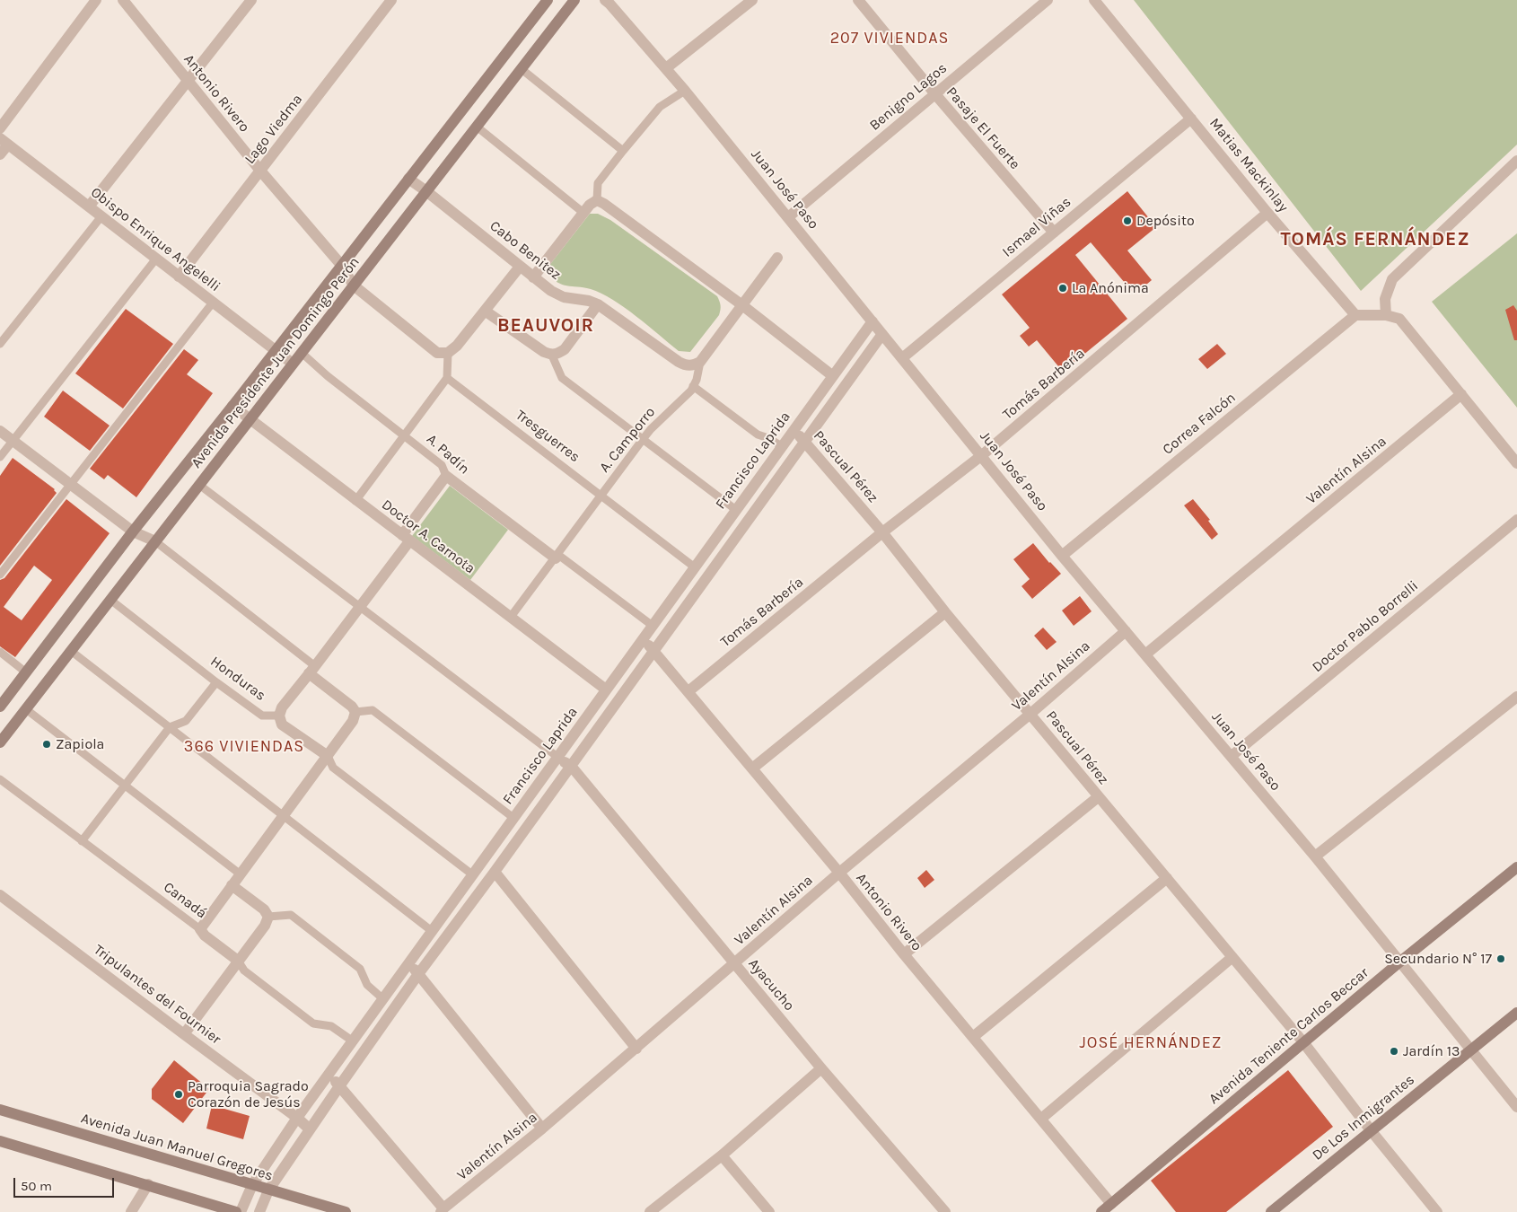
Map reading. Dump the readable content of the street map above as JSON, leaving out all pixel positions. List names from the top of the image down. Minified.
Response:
{"streets":{"main road":["Avenida Presidente Juan Domingo Perón","Avenida Teniente Carlos Beccar","De Los Inmigrantes","Avenida Juan Manuel Gregores"],"street":["Antonio Rivero","Benigno Lagos","Pasaje El Fuerte","Lago Viedma","Matias Mackinlay","Juan José Paso","Ismael Viñas","Obispo Enrique Angelelli","Cabo Benitez","Tomás Barbería","Correa Falcón","A. Camporro","A. Padín","Francisco Laprida","Pascual Pérez","Valentín Alsina","Doctor A. Carnota","Doctor Pablo Borrelli","Canadá","Ayacucho","Tripulantes del Fournier"],"lane":["Tresguerres","Honduras"]},"crossings":[["Antonio Rivero","Lago Viedma"],["Antonio Rivero","Avenida Presidente Juan Domingo Perón"],["Antonio Rivero","Tomás Barbería"],["Antonio Rivero","Francisco Laprida"],["Antonio Rivero","Valentín Alsina"],["Antonio Rivero","Avenida Teniente Carlos Beccar"],["Benigno Lagos","Pasaje El Fuerte"],["Benigno Lagos","Juan José Paso"],["Pasaje El Fuerte","Ismael Viñas"],["Lago Viedma","Obispo Enrique Angelelli"],["Matias Mackinlay","Ismael Viñas"],["Matias Mackinlay","Tomás Barbería"],["Matias Mackinlay","Correa Falcón"],["Juan José Paso","Ismael Viñas"],["Juan José Paso","Tomás Barbería"],["Juan José Paso","Correa Falcón"],["Juan José Paso","Francisco Laprida"],["Juan José Paso","Valentín Alsina"],["Juan José Paso","Doctor Pablo Borrelli"],["Juan José Paso","Avenida Teniente Carlos Beccar"],["Juan José Paso","De Los Inmigrantes"],["Obispo Enrique Angelelli","Avenida Presidente Juan Domingo Perón"],["Cabo Benitez","Avenida Presidente Juan Domingo Perón"],["Cabo Benitez","A. Camporro"],["Avenida Presidente Juan Domingo Perón","A. Padín"],["Avenida Presidente Juan Domingo Perón","Doctor A. Carnota"],["Avenida Presidente Juan Domingo Perón","Honduras"],["Tomás Barbería","Pascual Pérez"],["Tresguerres","A. Camporro"],["Tresguerres","Francisco Laprida"],["A. Camporro","A. Padín"],["A. Camporro","Doctor A. Carnota"],["A. Padín","Francisco Laprida"],["Francisco Laprida","Pascual Pérez"],["Francisco Laprida","Doctor A. Carnota"],["Francisco Laprida","Canadá"],["Francisco Laprida","Ayacucho"],["Francisco Laprida","Tripulantes del Fournier"],["Francisco Laprida","Avenida Juan Manuel Gregores"],["Pascual Pérez","Valentín Alsina"],["Pascual Pérez","Avenida Teniente Carlos Beccar"],["Pascual Pérez","De Los Inmigrantes"],["Valentín Alsina","Ayacucho"]],"districts":["207 VIVIENDAS","TOMÁS FERNÁNDEZ","BEAUVOIR","366 VIVIENDAS","JOSÉ HERNÁNDEZ"],"places":["Depósito","La Anónima","Zapiola","Secundario N° 17","Jardín 13","Parroquia Sagrado Corazón de Jesús"],"scale_bar":"50 m"}
